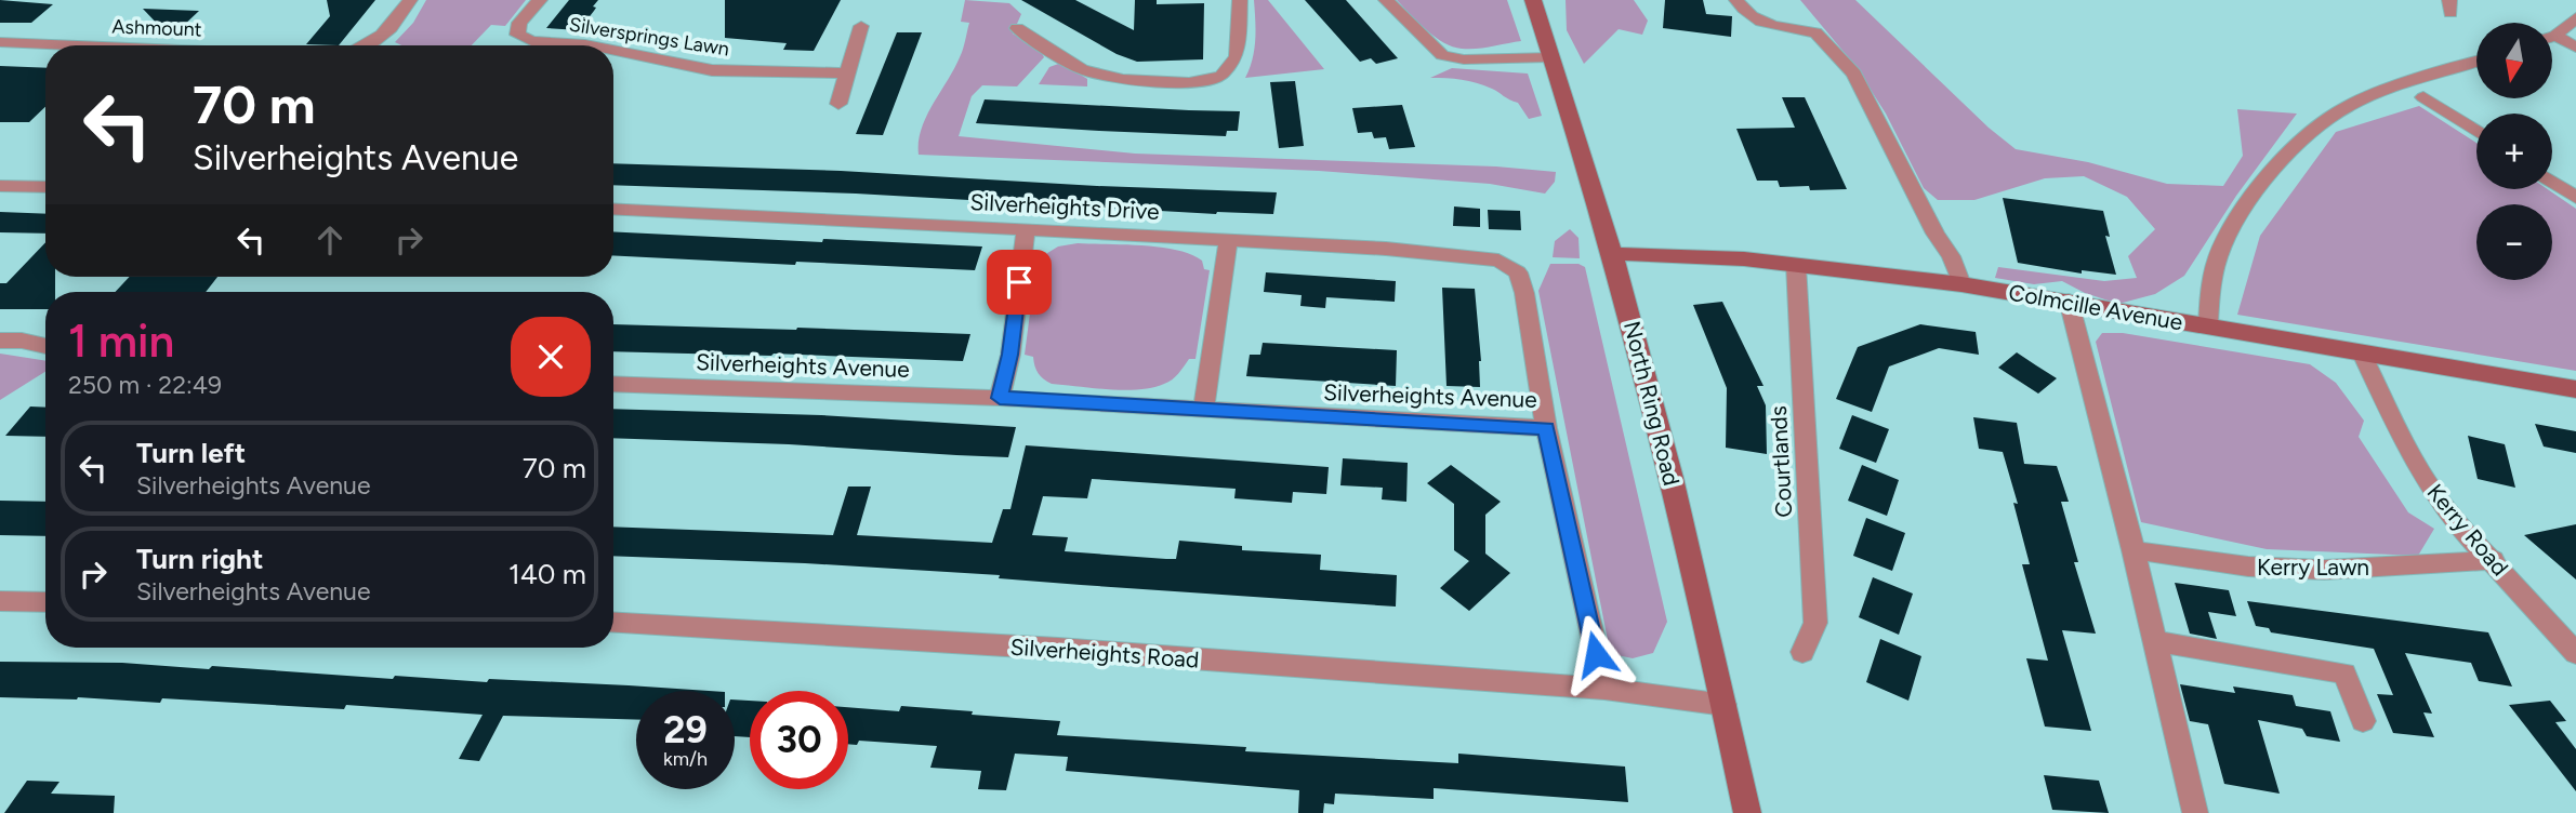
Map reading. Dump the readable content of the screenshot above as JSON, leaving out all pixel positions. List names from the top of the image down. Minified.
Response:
{"streets":{"main road":["Colmcille Avenue","North Ring Road"],"street":["Ashmount","Silversprings Lawn","Silverheights Drive","Silverheights Avenue","Courtlands","Kerry Road","Kerry Lawn","Silverheights Road"]},"crossings":[["Silverheights Drive","Silverheights Avenue"],["Colmcille Avenue","North Ring Road"],["Colmcille Avenue","Courtlands"],["Colmcille Avenue","Kerry Road"],["North Ring Road","Silverheights Road"],["Kerry Road","Kerry Lawn"]],"north":"bottom","page":{"map_buttons":["+","−"],"turn":["70 m","Silverheights Avenue"],"heading":["1 min","250 m · 22:49"],"list":[{"name":"Turn left","note":"Silverheights Avenue","value":"70 m"},{"name":"Turn right","note":"Silverheights Avenue","value":"140 m"}],"speed":"29 km/h","limit":"30"}}
